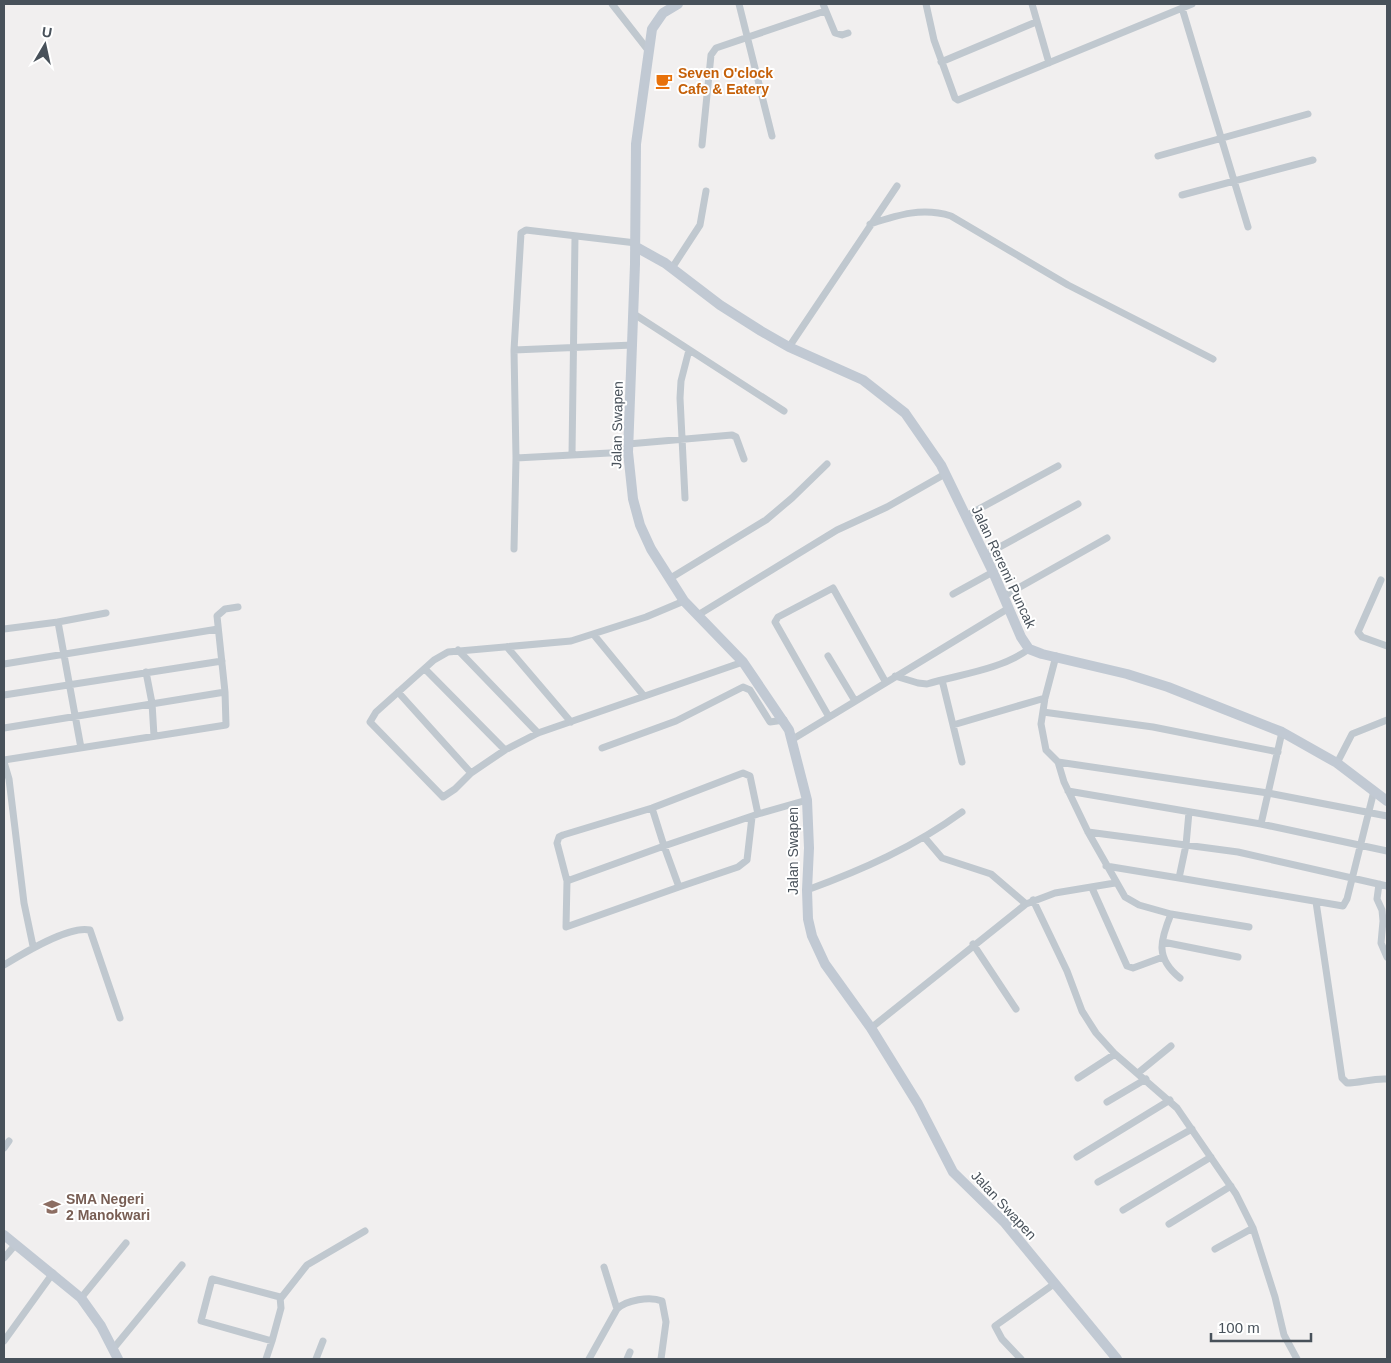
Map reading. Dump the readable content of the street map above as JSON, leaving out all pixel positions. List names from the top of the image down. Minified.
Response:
{"streets":{"main road":["Jalan Swapen","Jalan Reremi Puncak"]},"places":{"cafe":["Seven O'clock Cafe & Eatery"],"school or university":["SMA Negeri 2 Manokwari"]},"scale_bar":"100 m","north":"top"}
